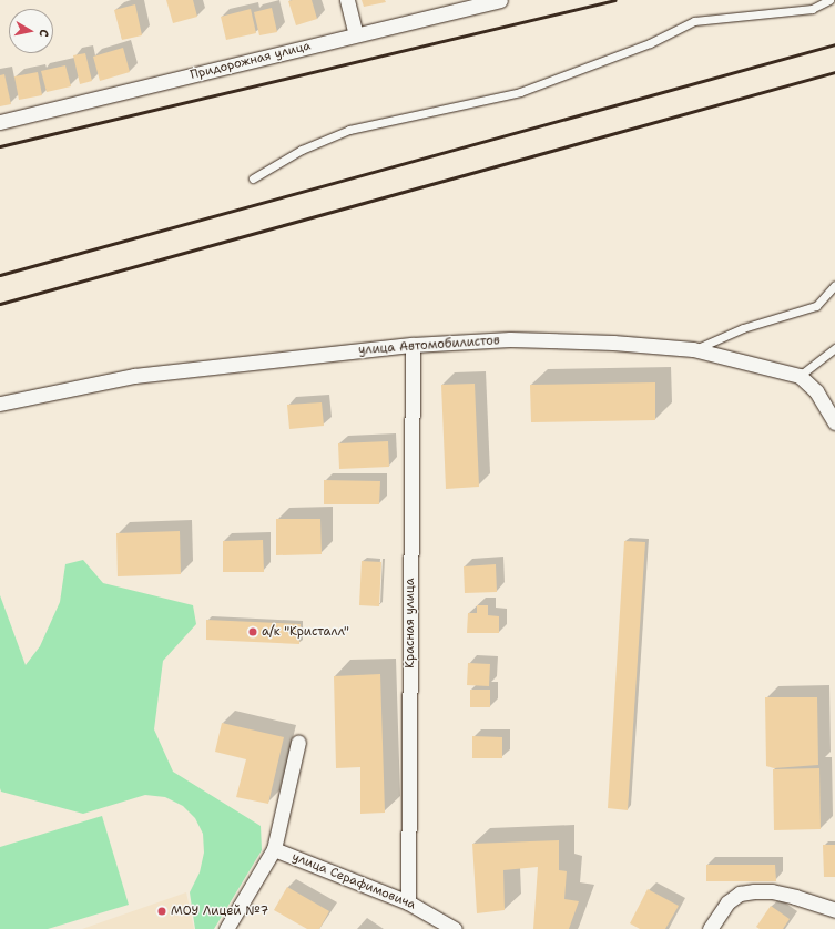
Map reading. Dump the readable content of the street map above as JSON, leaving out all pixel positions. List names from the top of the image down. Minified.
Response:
{"streets":{"street":["Придорожная улица","улица Автомобилистов","Красная улица","улица Серафимовича"]},"crossings":[["улица Автомобилистов","Красная улица"],["Красная улица","улица Серафимовича"]],"places":["а/к \"Кристалл\"","МОУ Лицей №7"],"north":"right"}
